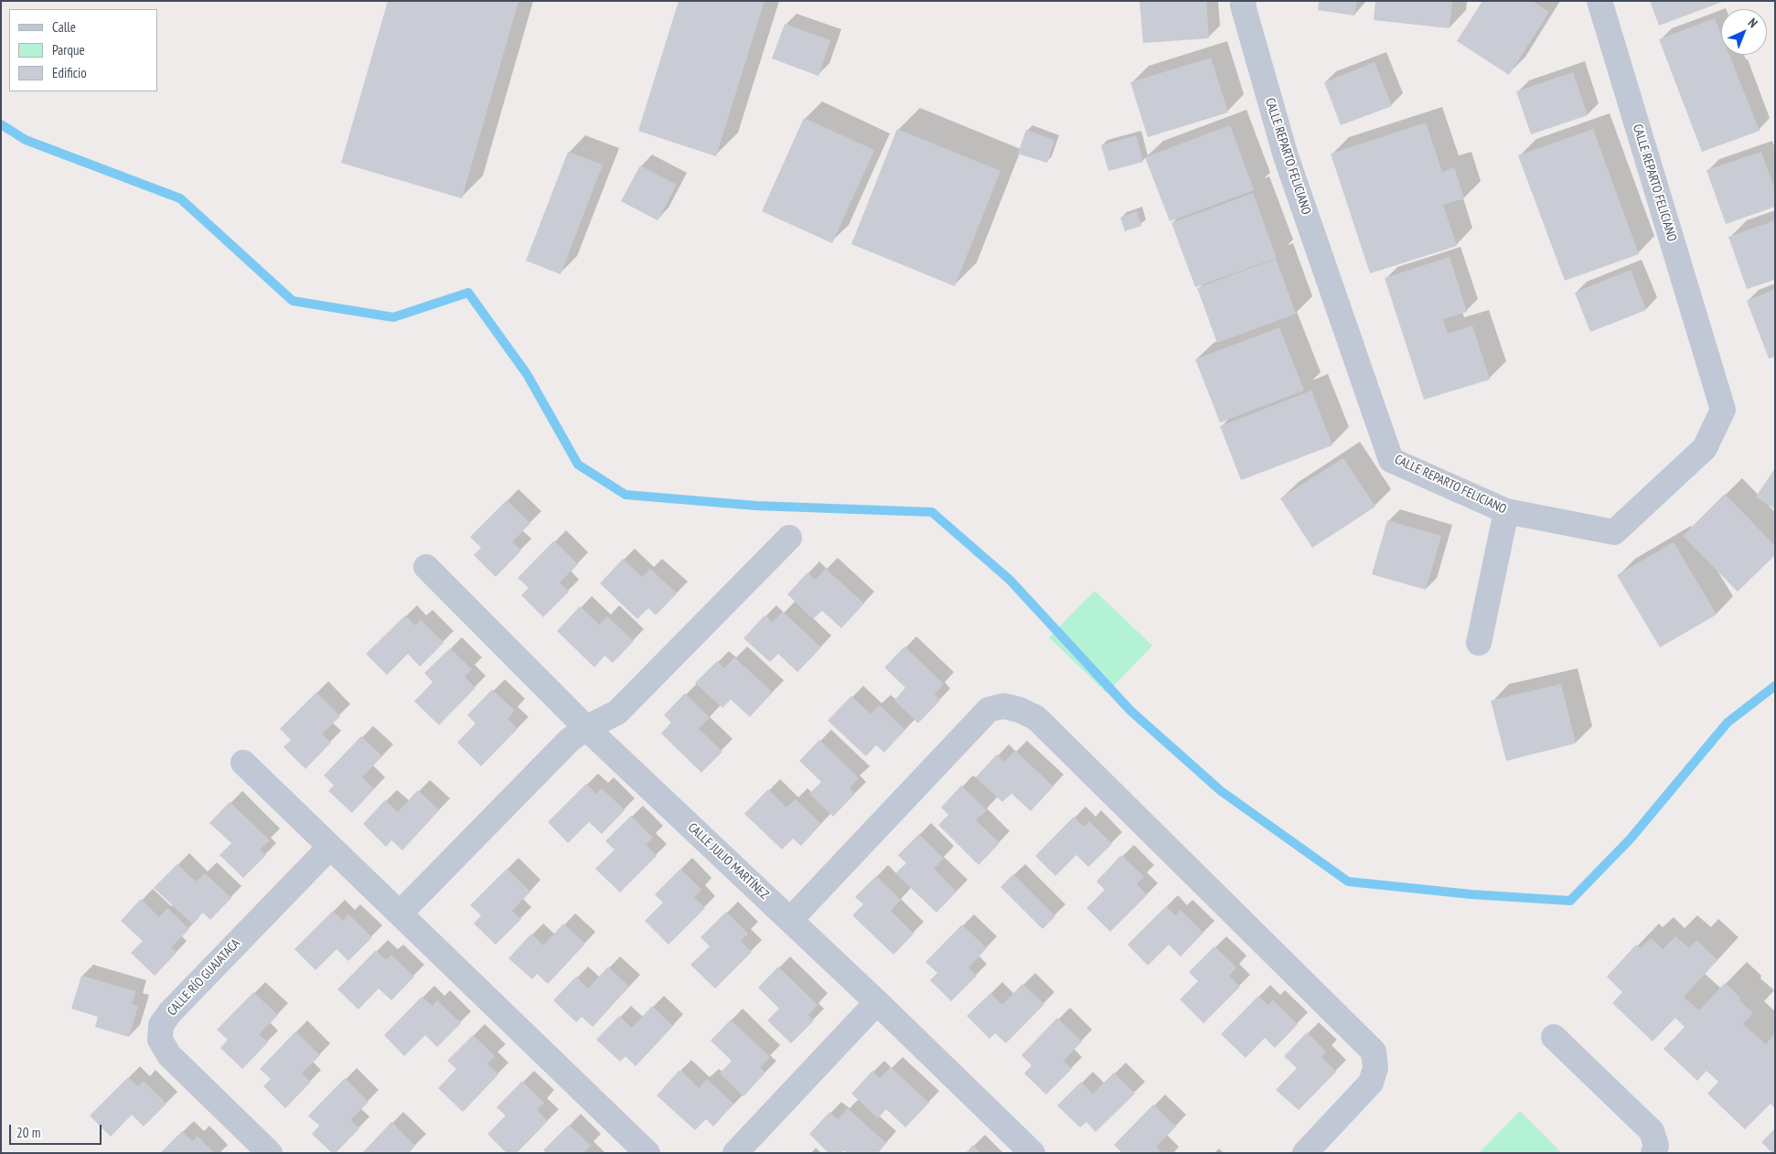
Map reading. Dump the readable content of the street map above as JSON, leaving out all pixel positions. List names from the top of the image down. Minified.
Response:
{"streets":{"street":["CALLE REPARTO FELICIANO","CALLE JULIO MARTÍNEZ","CALLE RÍO GUAJATACA"]},"legend":["Calle","Parque","Edificio"],"scale_bar":"20 m","north":"top right"}
